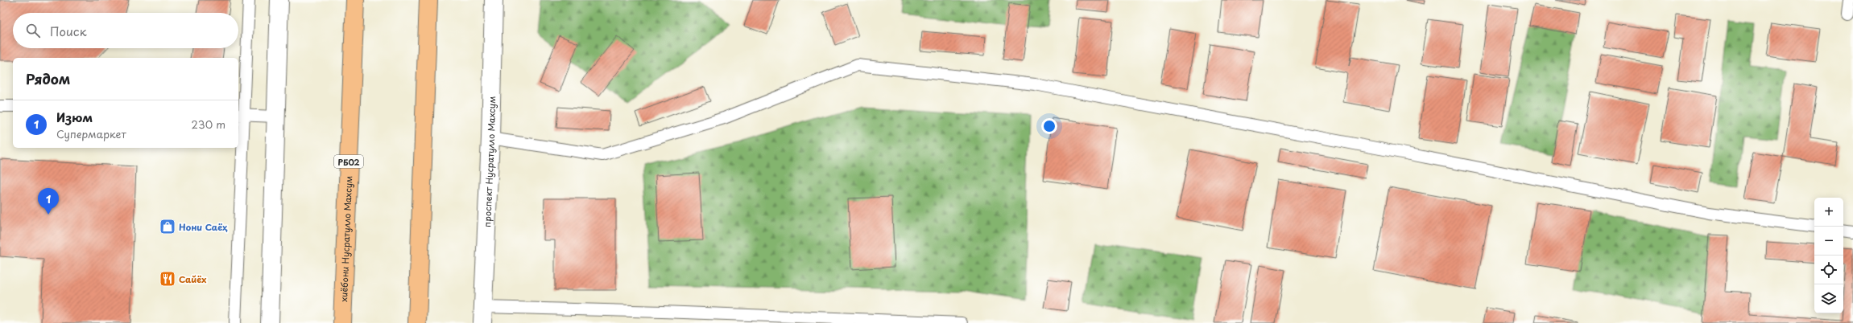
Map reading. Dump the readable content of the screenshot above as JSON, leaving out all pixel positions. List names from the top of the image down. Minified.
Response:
{"streets":{"highway":["РБ02","хиёбони Нусратулло Махсум"],"street":["проспект Нусратулло Махсум"]},"places":{"shop":["Нони Саёҳ"],"restaurant":["Сайёх"]},"page":{"search":"Поиск","heading":"Рядом","list":[{"mark":"1","name":"Изюм","note":"Супермаркет","value":"230 m"}],"pins":"1","map_buttons":["+","−"]}}
